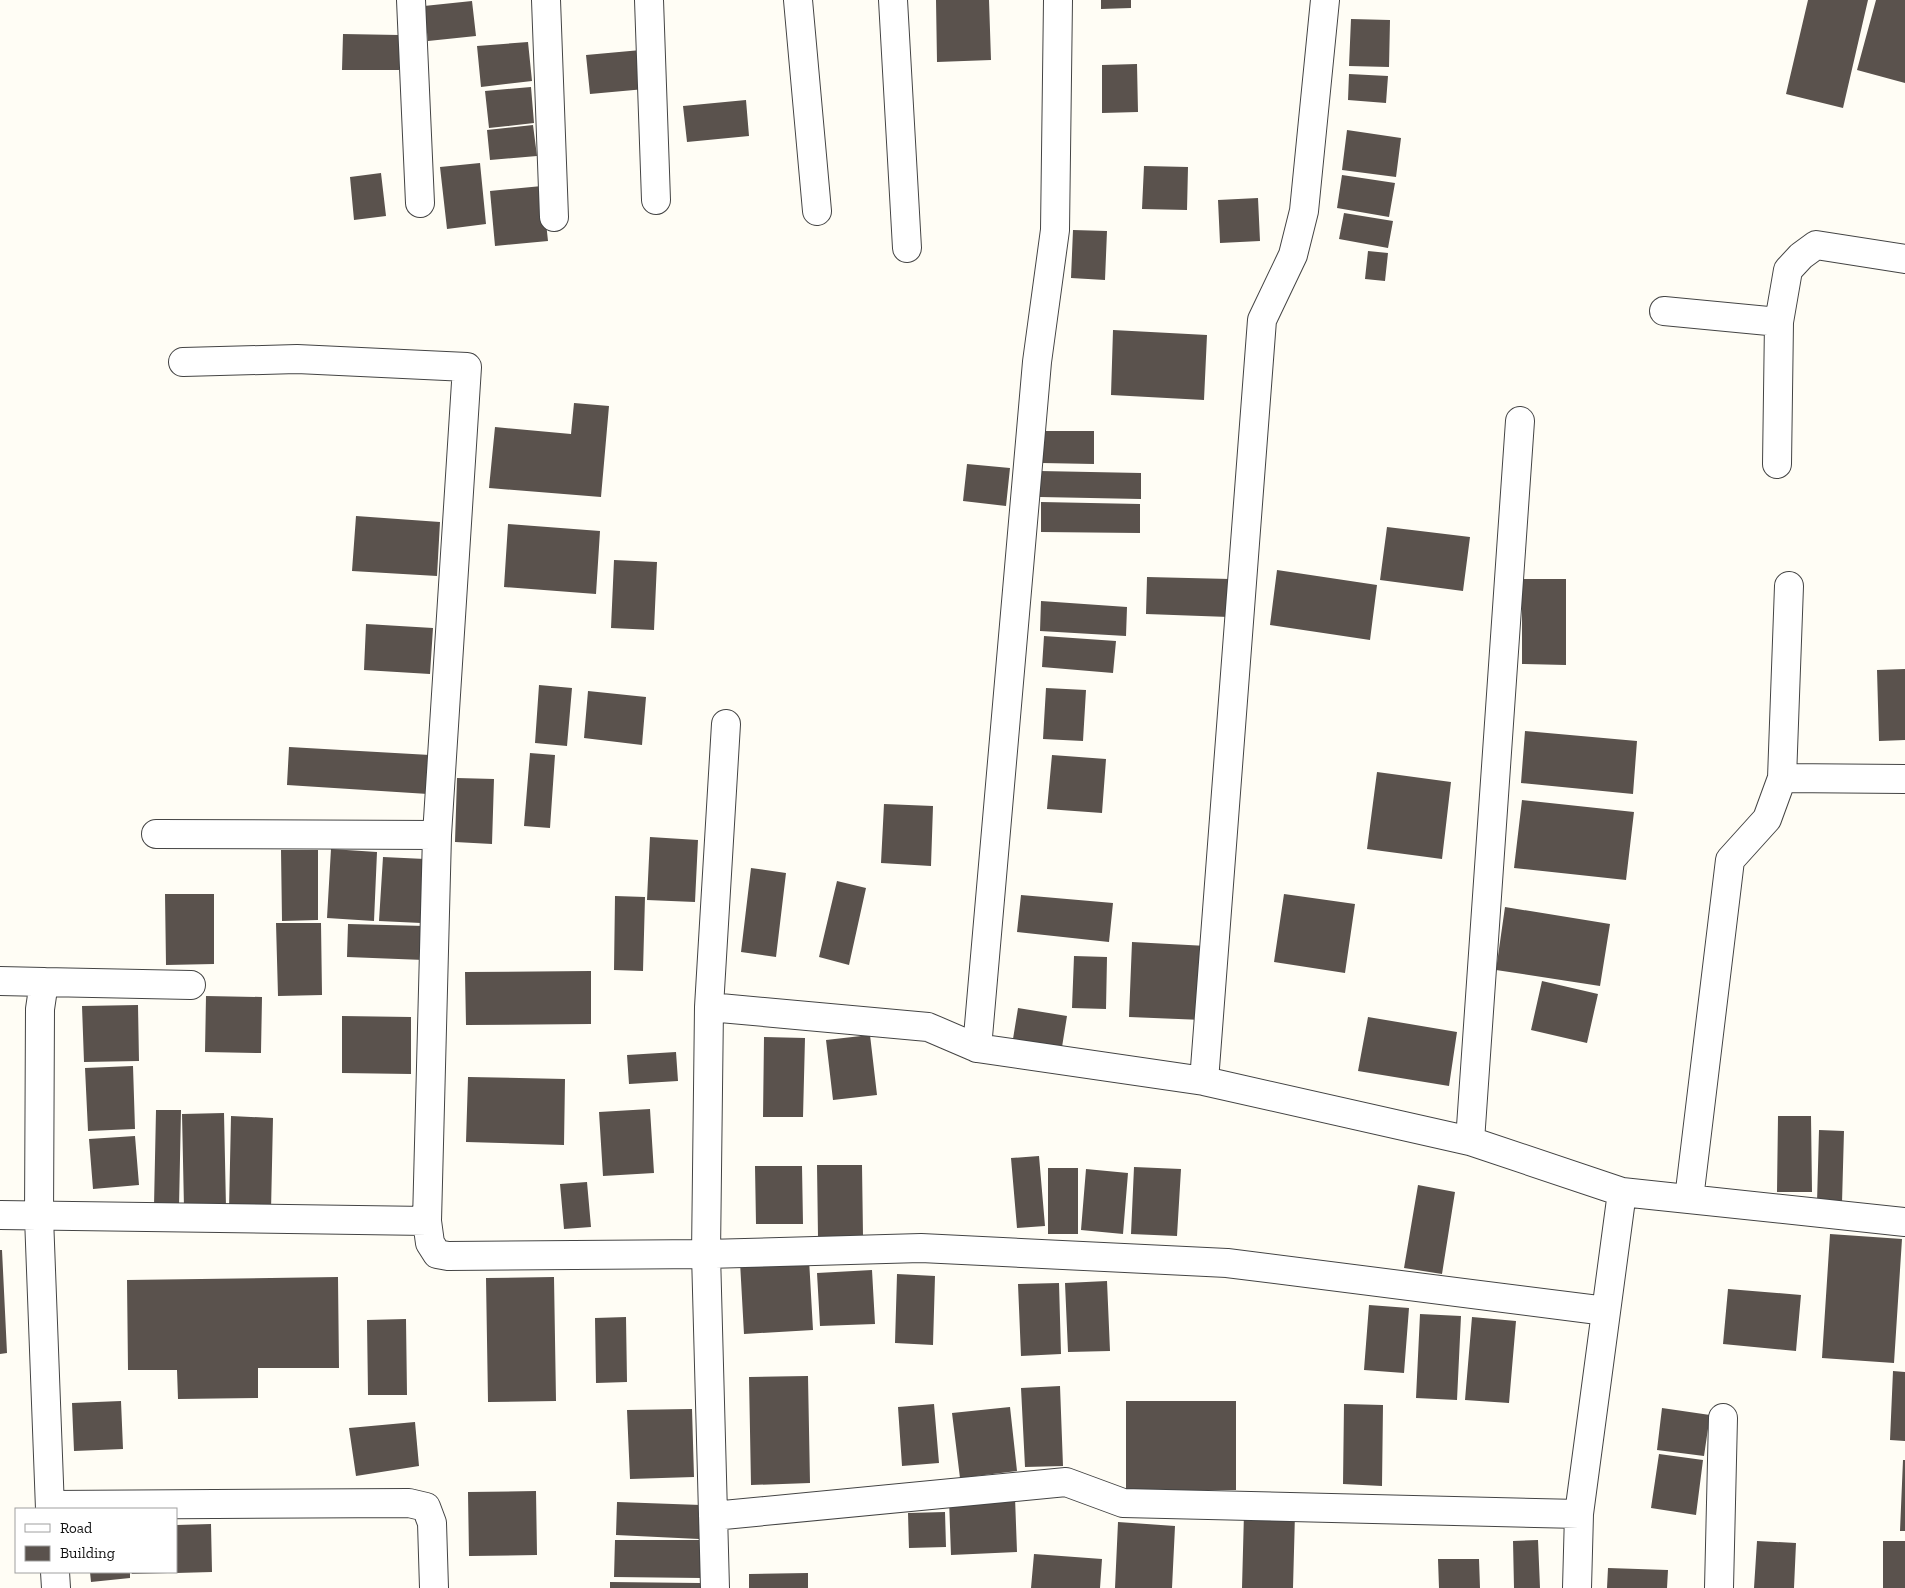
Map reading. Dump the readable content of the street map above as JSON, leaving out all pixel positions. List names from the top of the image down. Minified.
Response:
{"legend":["Road","Building"]}
